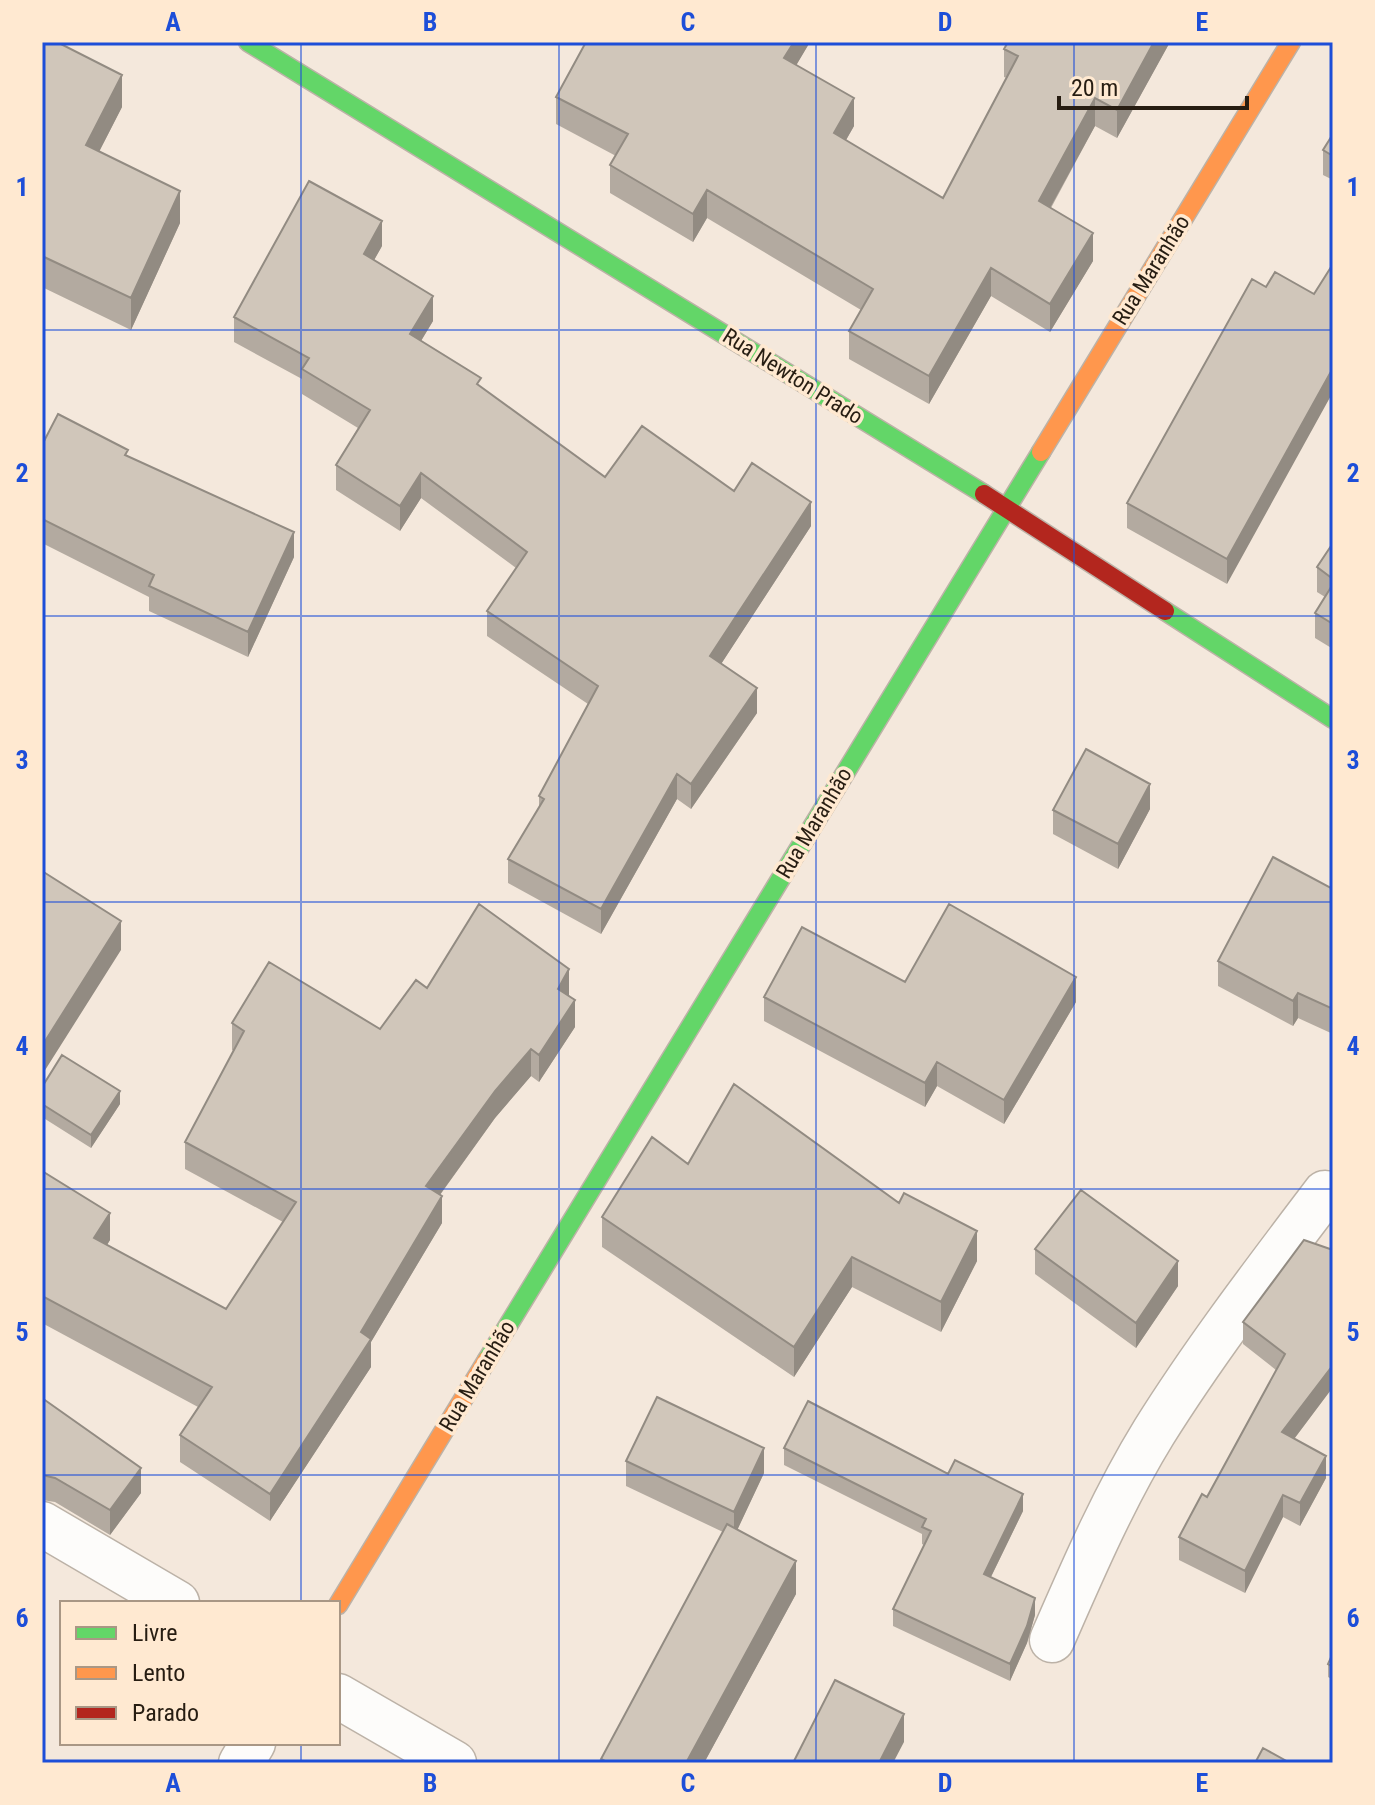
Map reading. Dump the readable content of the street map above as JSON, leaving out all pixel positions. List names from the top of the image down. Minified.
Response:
{"streets":{"street":["Rua Maranhão","Rua Newton Prado"]},"crossings":[["Rua Maranhão","Rua Newton Prado"]],"legend":["Livre","Lento","Parado"],"scale_bar":"20 m","grid":{"columns":["A","B","C","D","E"],"rows":["1","2","3","4","5","6"]}}
